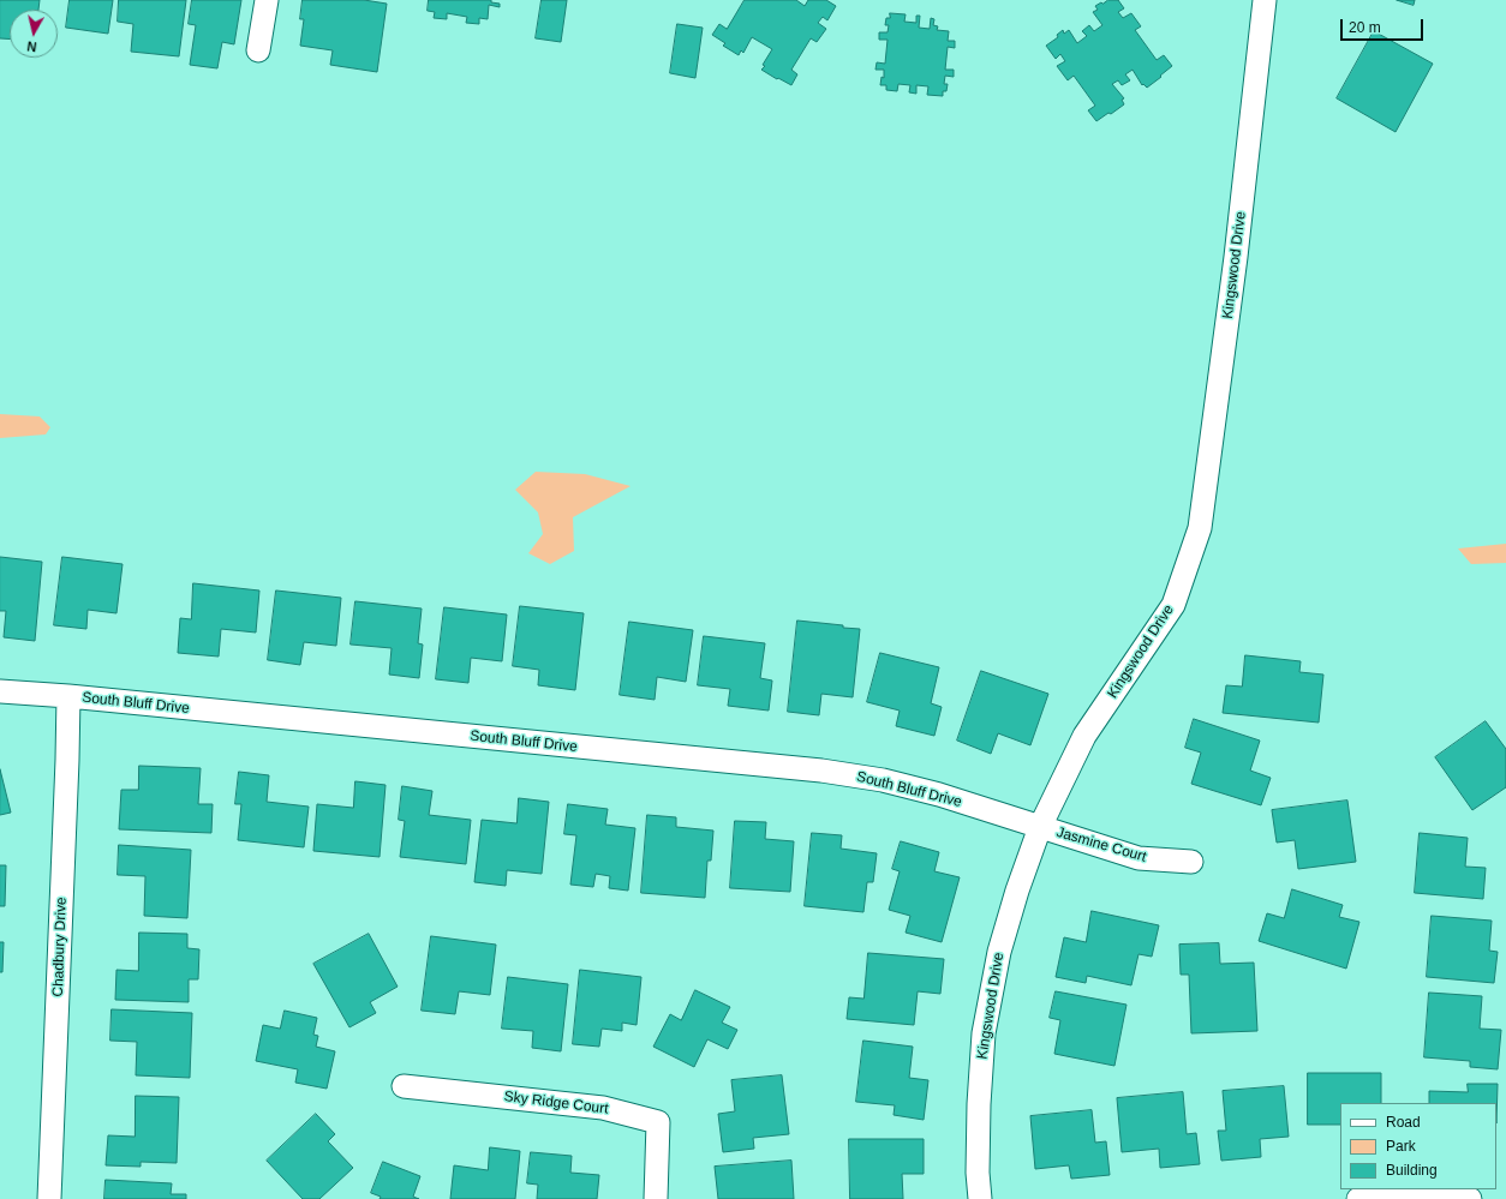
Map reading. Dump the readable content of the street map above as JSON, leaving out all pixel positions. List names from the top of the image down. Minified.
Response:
{"streets":{"street":["Kingswood Drive","South Bluff Drive","Jasmine Court","Chadbury Drive","Sky Ridge Court"]},"crossings":[["Kingswood Drive","South Bluff Drive"],["Kingswood Drive","Jasmine Court"],["South Bluff Drive","Jasmine Court"],["South Bluff Drive","Chadbury Drive"]],"legend":["Road","Park","Building"],"scale_bar":"20 m","north":"bottom"}
